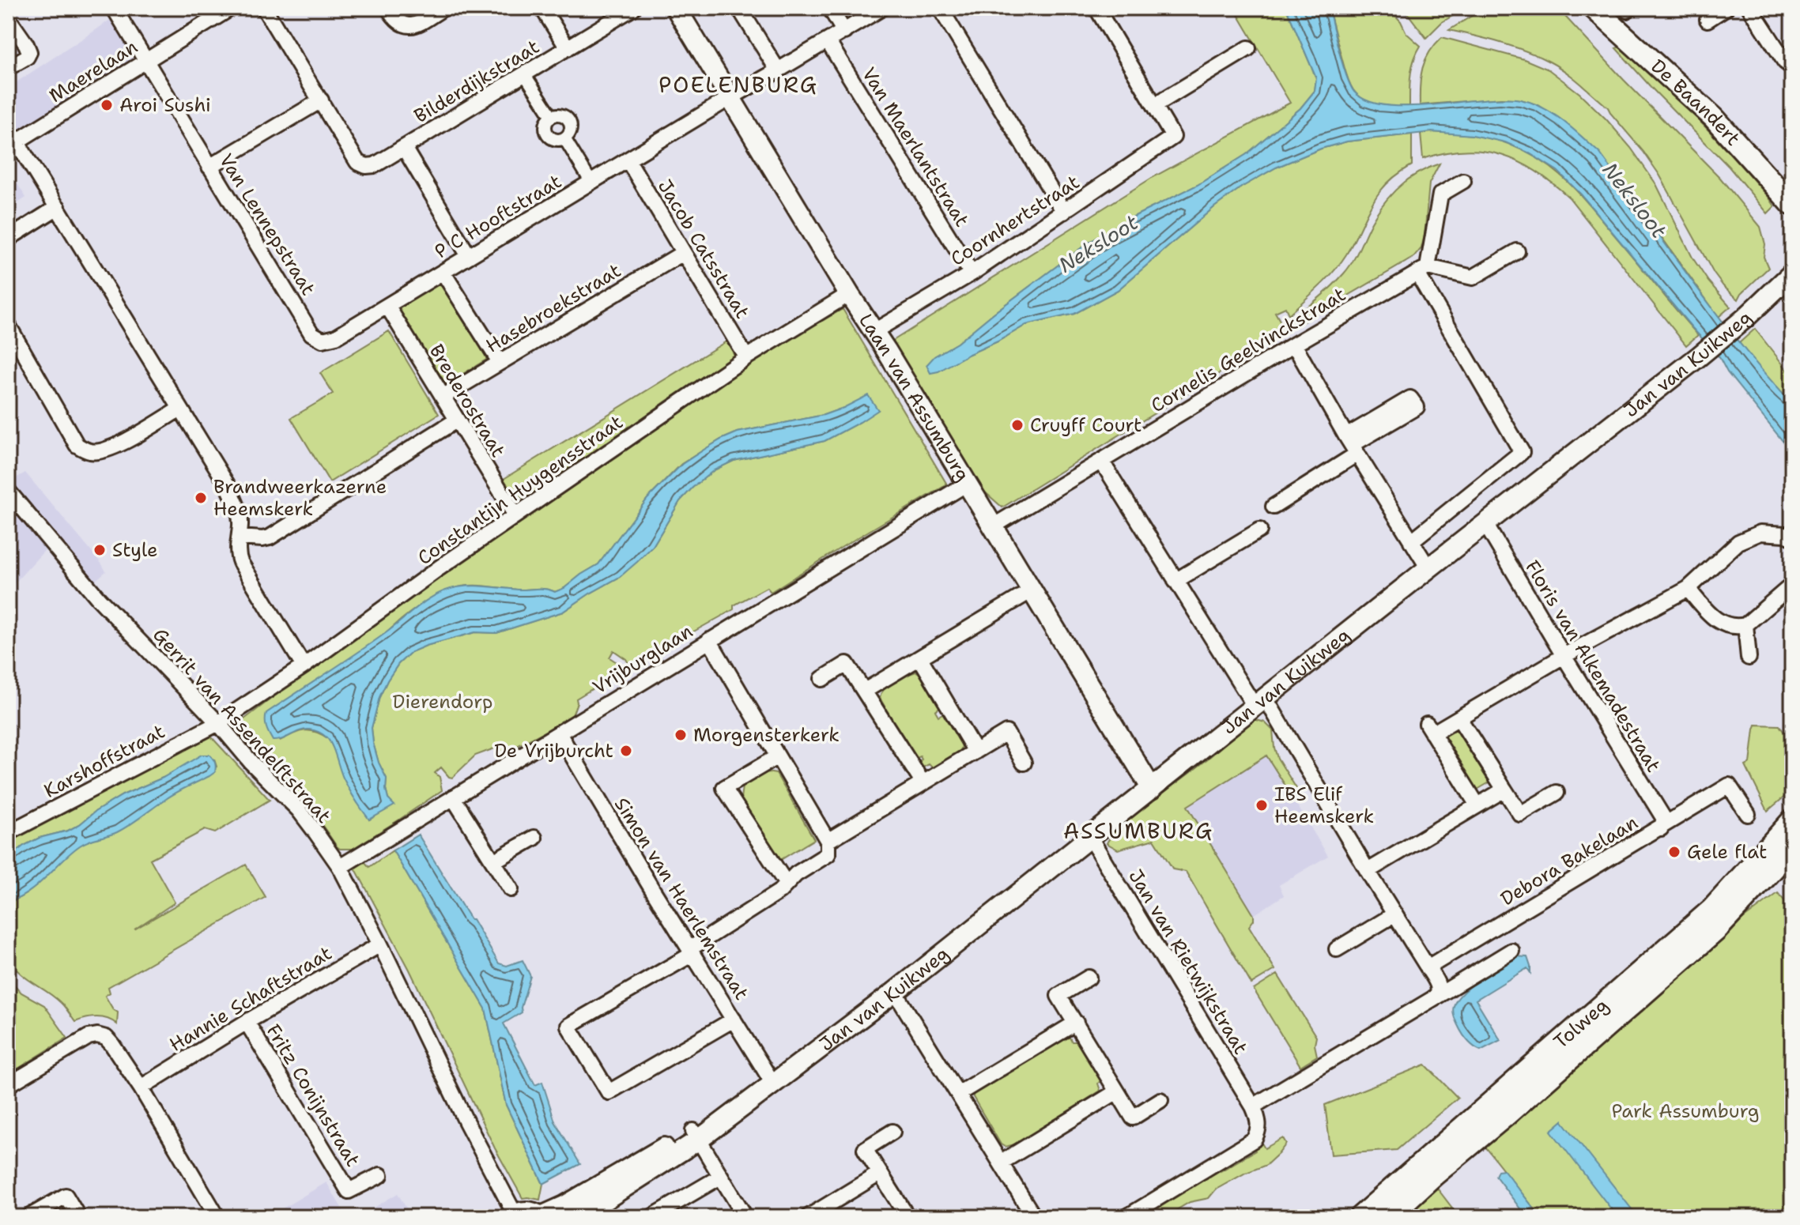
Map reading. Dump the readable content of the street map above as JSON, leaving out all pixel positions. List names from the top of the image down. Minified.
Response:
{"streets":{"main road":["De Baandert","Tolweg"],"street":["Maerelaan","Bilderdijkstraat","Van Maerlantstraat","P C Hooftstraat","Coornhertstraat","Van Lennepstraat","Jacob Catsstraat","Hasebroekstraat","Cornelis Geelvinckstraat","Jan van Kuikweg","Laan van Assumburg","Brederostraat","Constantijn Huygensstraat","Vrijburglaan","Floris van Alkemadestraat","Gerrit van Assendelftstraat","Karshoffstraat","Debora Bakelaan","Simon van Haerlemstraat","Jan van Rietwijkstraat","Hannie Schaftstraat","Fritz Conijnstraat"]},"crossings":[["Maerelaan","Van Lennepstraat"],["Bilderdijkstraat","P C Hooftstraat"],["Van Maerlantstraat","P C Hooftstraat"],["Van Maerlantstraat","Coornhertstraat"],["P C Hooftstraat","Van Lennepstraat"],["P C Hooftstraat","Jacob Catsstraat"],["P C Hooftstraat","Laan van Assumburg"],["P C Hooftstraat","Brederostraat"],["Coornhertstraat","Laan van Assumburg"],["Van Lennepstraat","Brederostraat"],["Jacob Catsstraat","Hasebroekstraat"],["Jacob Catsstraat","Constantijn Huygensstraat"],["Hasebroekstraat","Brederostraat"],["Cornelis Geelvinckstraat","Laan van Assumburg"],["Jan van Kuikweg","Laan van Assumburg"],["Jan van Kuikweg","Floris van Alkemadestraat"],["Jan van Kuikweg","Simon van Haerlemstraat"],["Jan van Kuikweg","Jan van Rietwijkstraat"],["Laan van Assumburg","Constantijn Huygensstraat"],["Laan van Assumburg","Vrijburglaan"],["Brederostraat","Constantijn Huygensstraat"],["Constantijn Huygensstraat","Gerrit van Assendelftstraat"],["Constantijn Huygensstraat","Karshoffstraat"],["Vrijburglaan","Gerrit van Assendelftstraat"],["Vrijburglaan","Simon van Haerlemstraat"],["Floris van Alkemadestraat","Debora Bakelaan"],["Gerrit van Assendelftstraat","Karshoffstraat"],["Gerrit van Assendelftstraat","Hannie Schaftstraat"],["Hannie Schaftstraat","Fritz Conijnstraat"]],"districts":["POELENBURG","ASSUMBURG"],"water":["Neksloot"],"parks":["Dierendorp","Park Assumburg"],"places":["Aroi Sushi","Cruyff Court","Brandweerkazerne Heemskerk","Style","Morgensterkerk","De Vrijburcht","IBS Elif Heemskerk","Gele flat"]}
